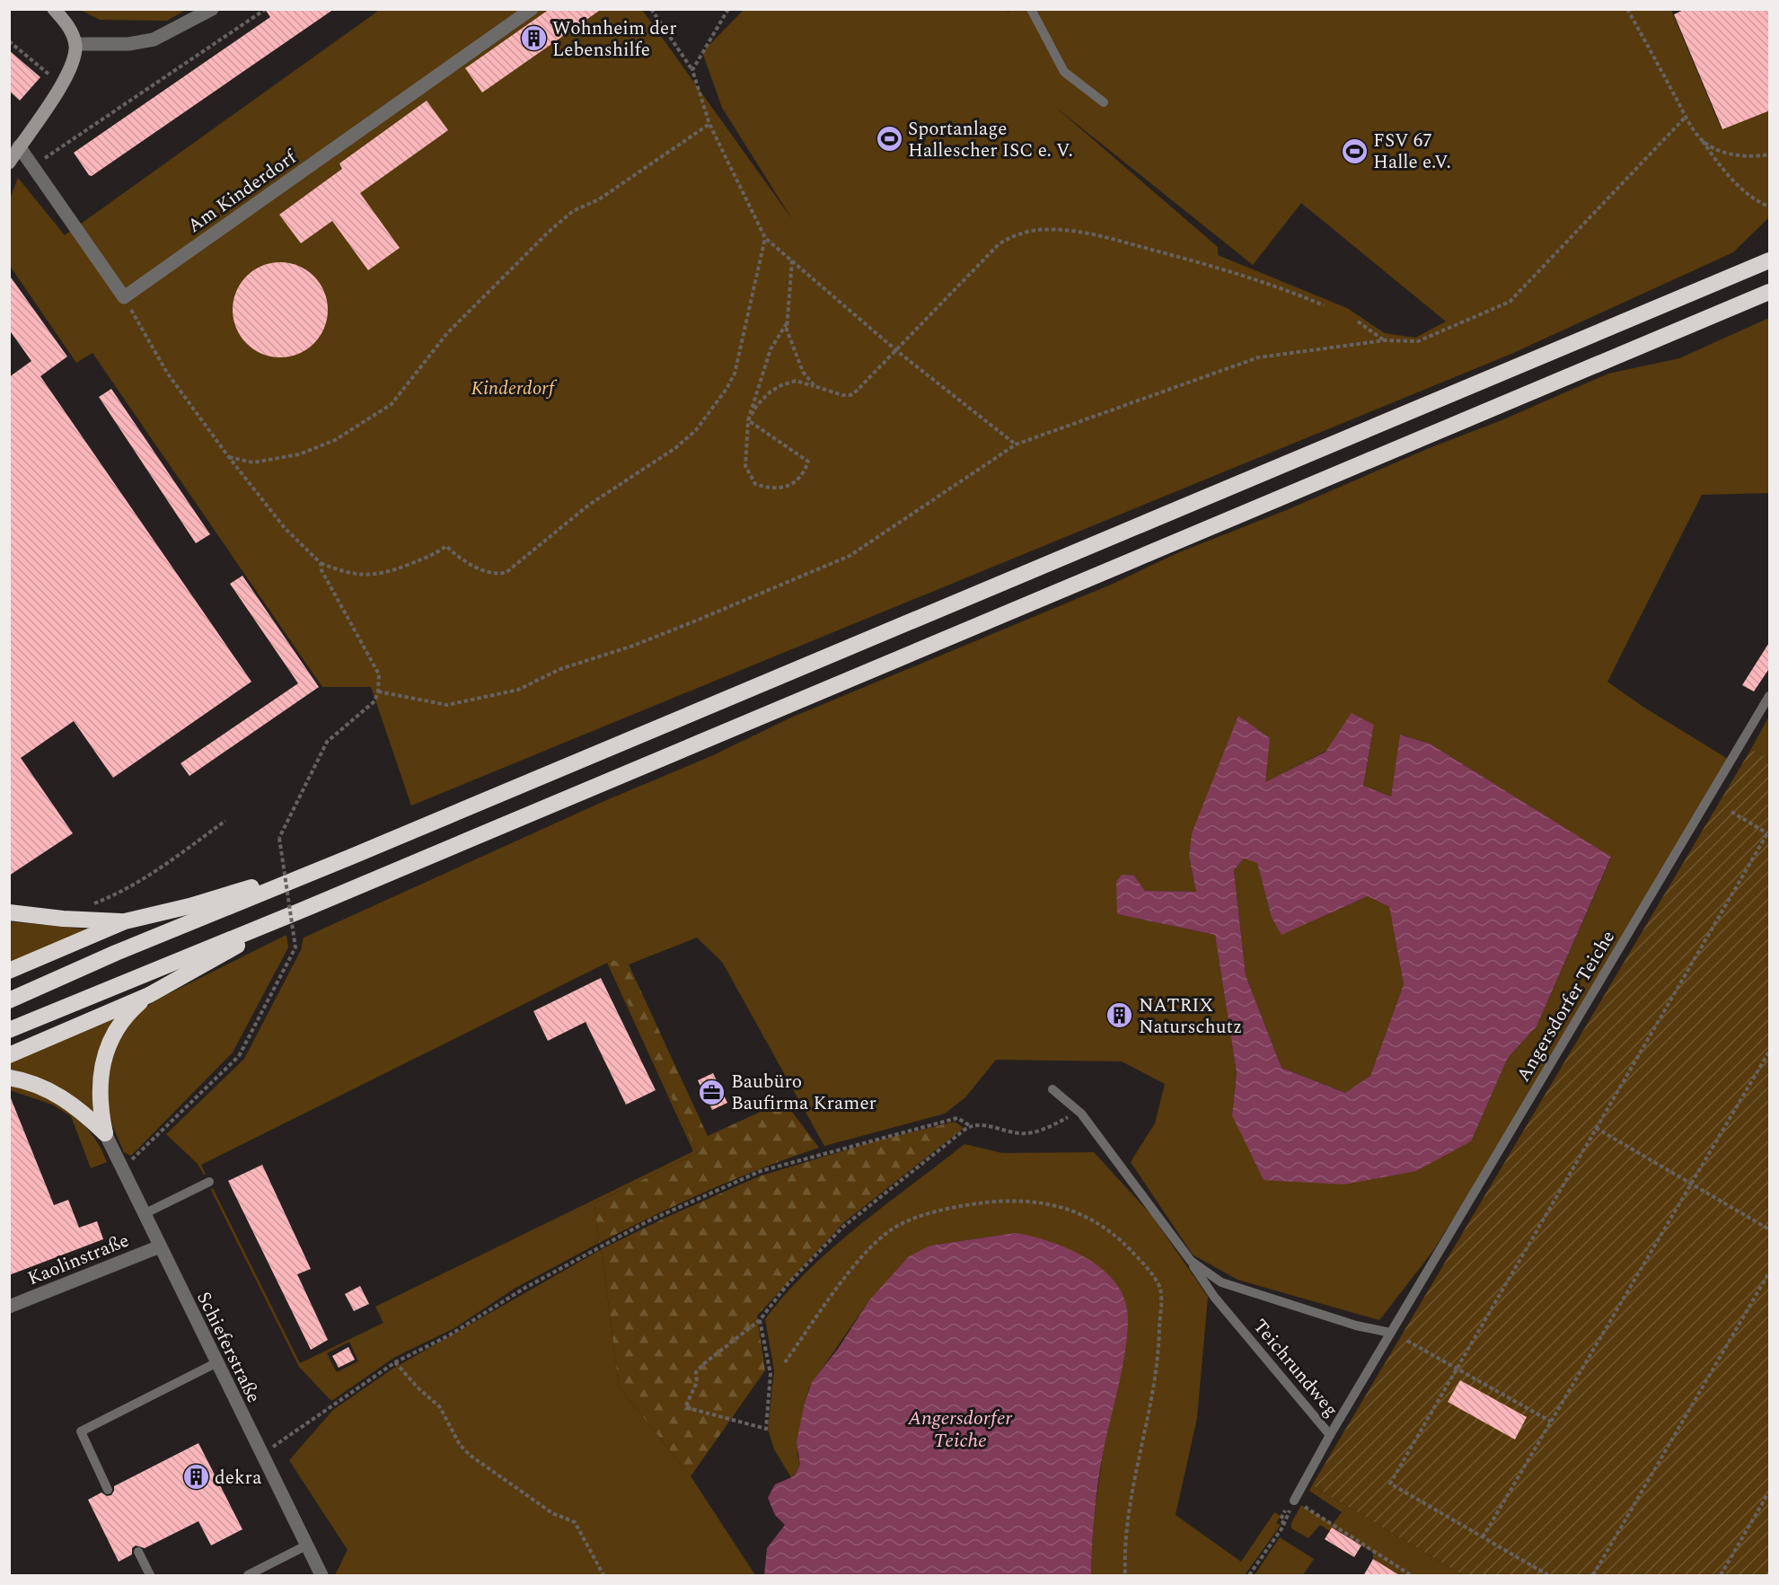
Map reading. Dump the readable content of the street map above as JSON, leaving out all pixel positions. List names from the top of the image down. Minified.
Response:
{"streets":{"street":["Am Kinderdorf","Kaolinstraße","Schieferstraße"],"lane":["Angersdorfer Teiche","Teichrundweg"]},"crossings":[["Angersdorfer Teiche","Teichrundweg"],["Kaolinstraße","Schieferstraße"]],"water":["Angersdorfer Teiche"],"parks":["Kinderdorf"],"places":{"building":["Wohnheim der Lebenshilfe","NATRIX Naturschutz","dekra"],"sports":["Sportanlage Hallescher ISC e. V.","FSV 67 Halle e.V."],"office":["Baubüro Baufirma Kramer"]}}
